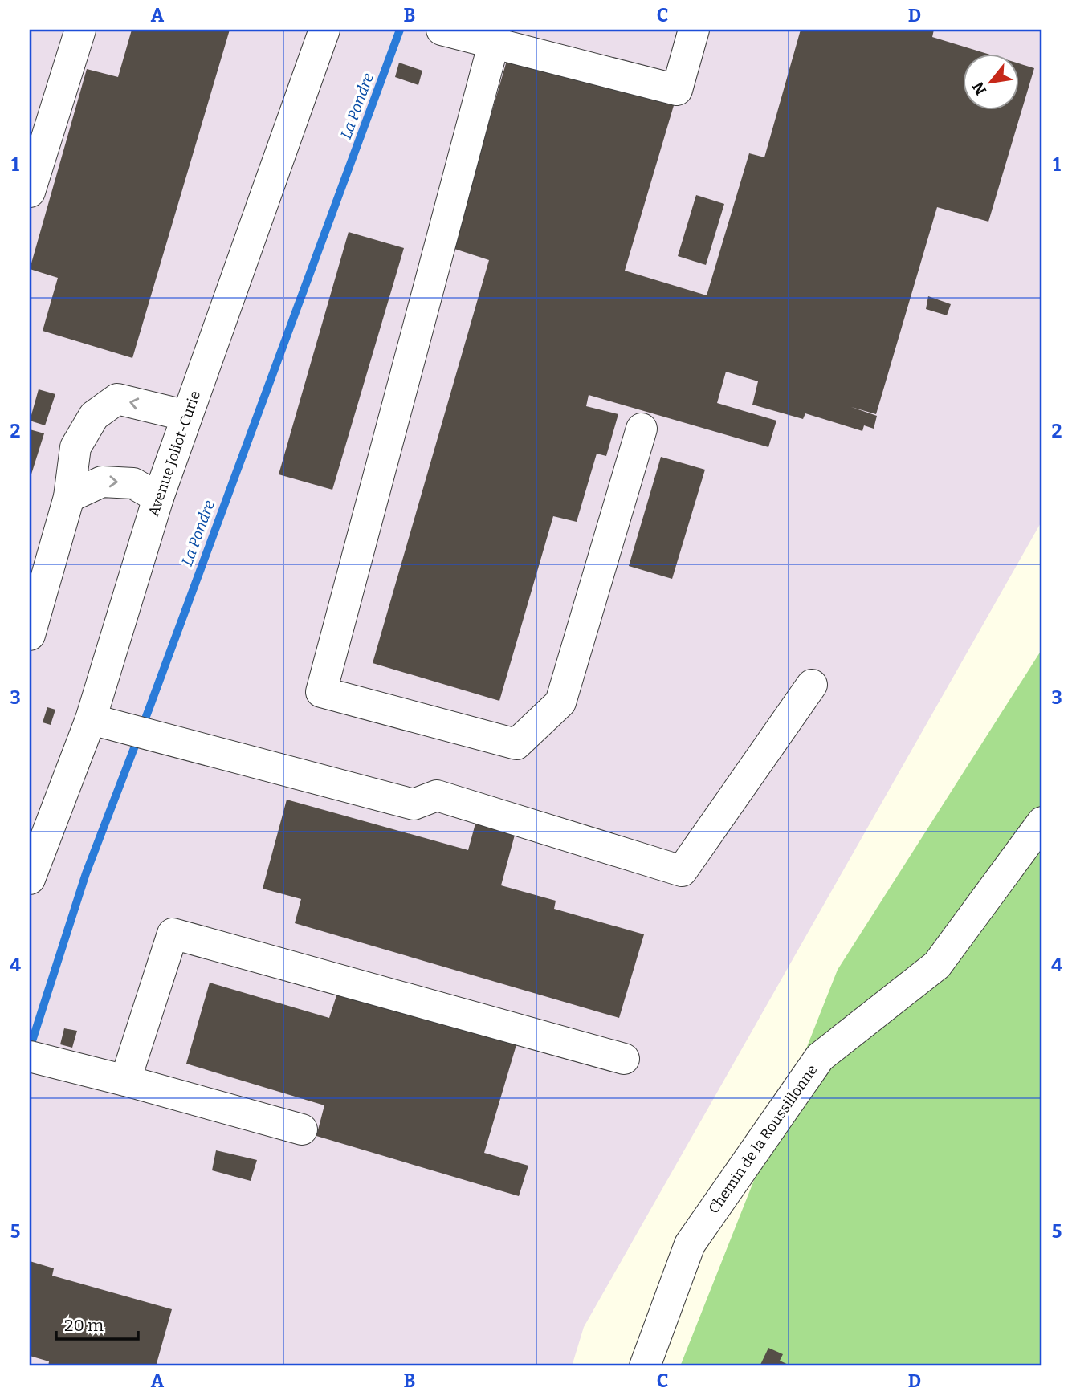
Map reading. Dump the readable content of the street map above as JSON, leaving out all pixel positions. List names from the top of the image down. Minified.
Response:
{"streets":{"street":["Avenue Joliot-Curie","Chemin de la Roussillonne"]},"water":["La Pondre"],"scale_bar":"20 m","north":"bottom left","grid":{"columns":["A","B","C","D"],"rows":["1","2","3","4","5"]}}
